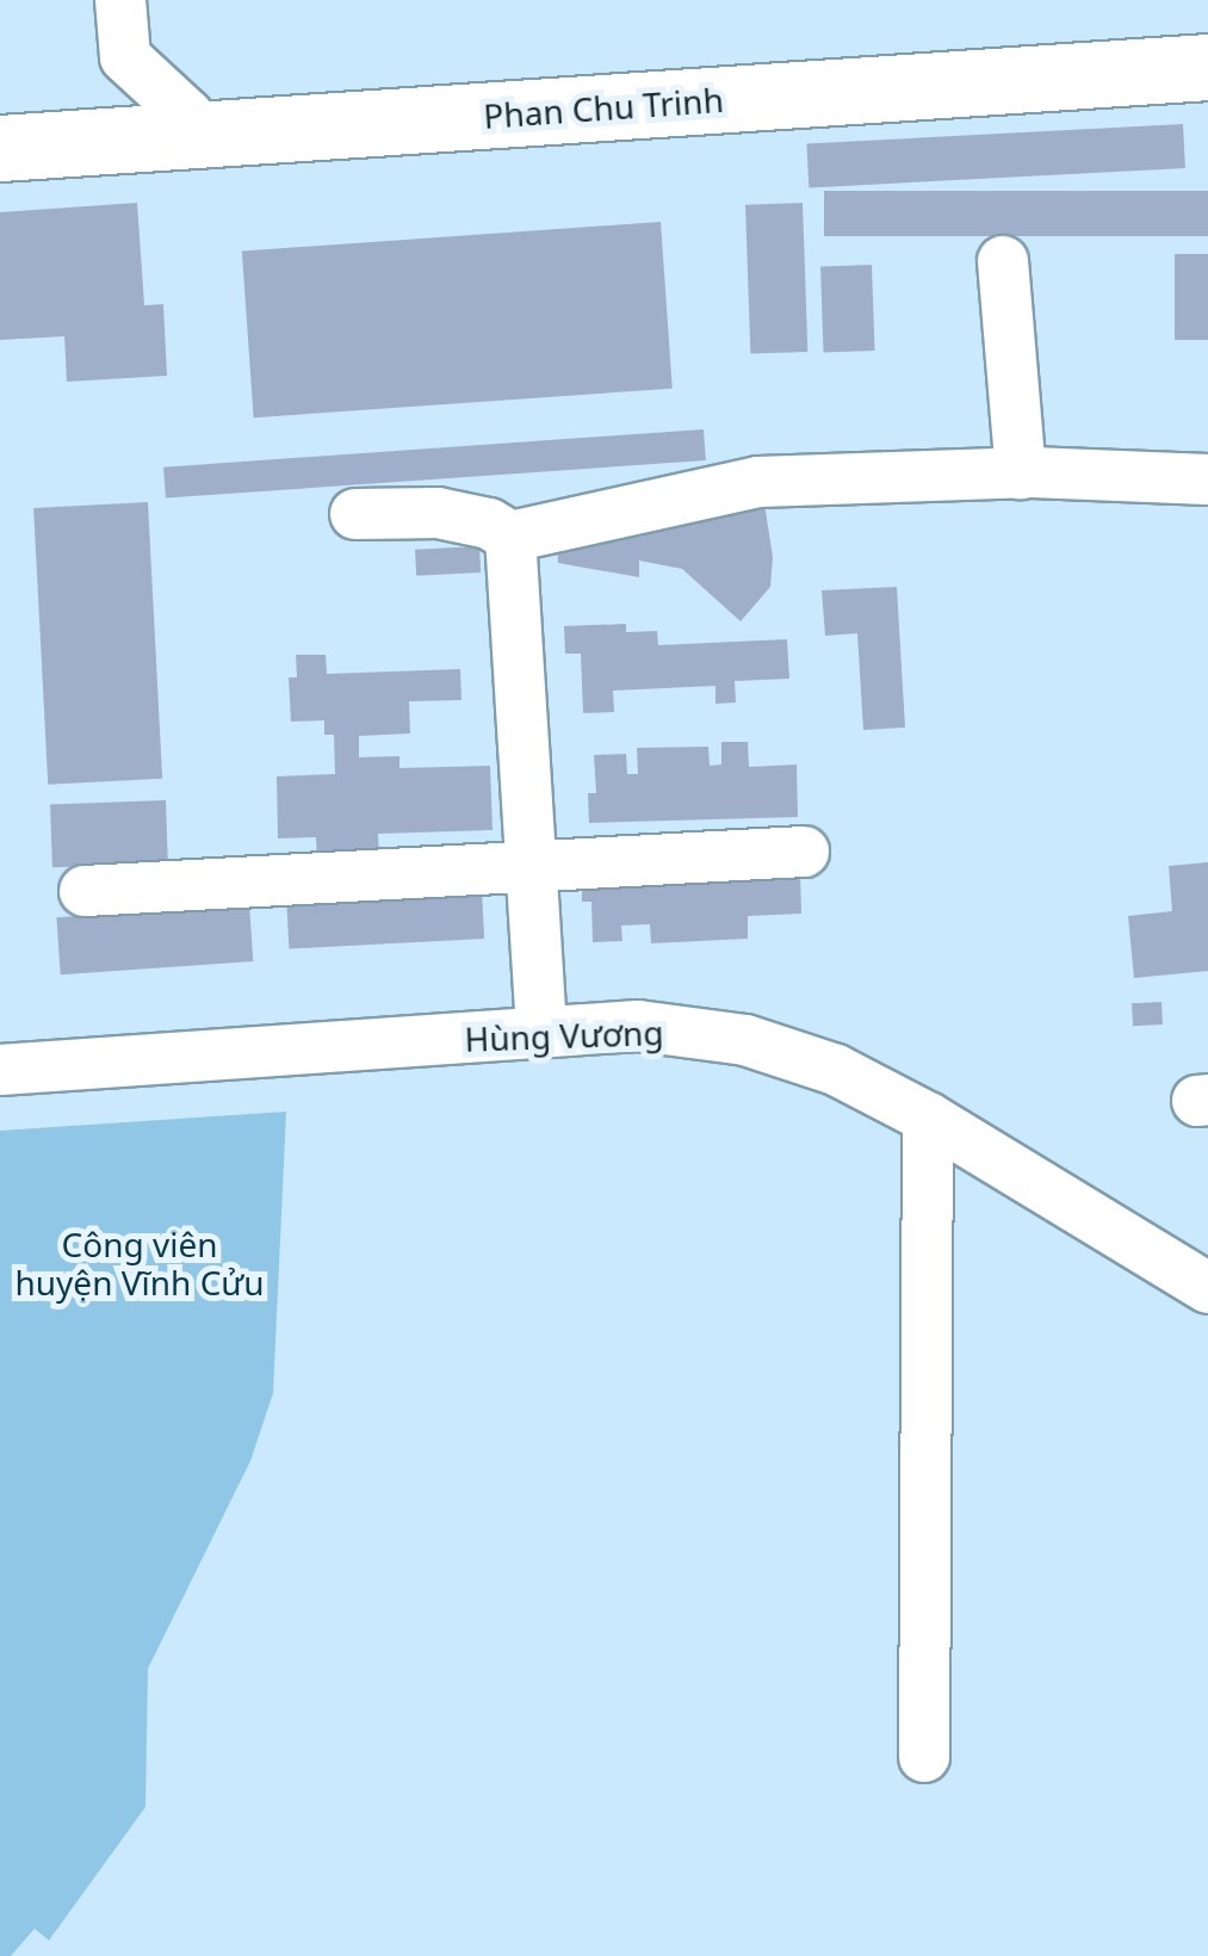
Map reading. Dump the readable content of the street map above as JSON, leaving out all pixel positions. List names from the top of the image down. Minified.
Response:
{"streets":{"main road":["Phan Chu Trinh"],"street":["Hùng Vương"]},"parks":["Công viên huyện Vĩnh Cửu"]}
